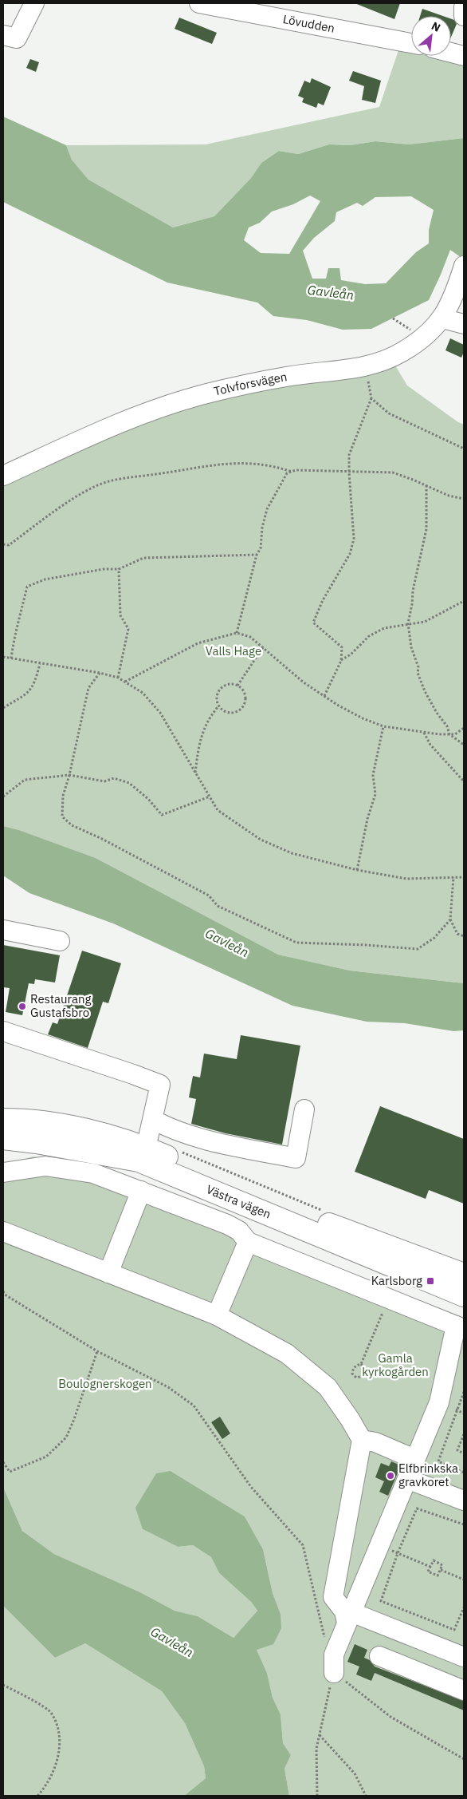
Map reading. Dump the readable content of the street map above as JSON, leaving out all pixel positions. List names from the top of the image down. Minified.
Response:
{"streets":{"main road":["Västra vägen"],"street":["Lövudden","Tolvforsvägen"]},"water":["Gavleån"],"parks":["Valls Hage","Gamla kyrkogården","Boulognerskogen"],"places":{"other":["Restaurang Gustafsbro","Elfbrinkska gravkoret"],"transit":["Karlsborg"]},"north":"top right"}
